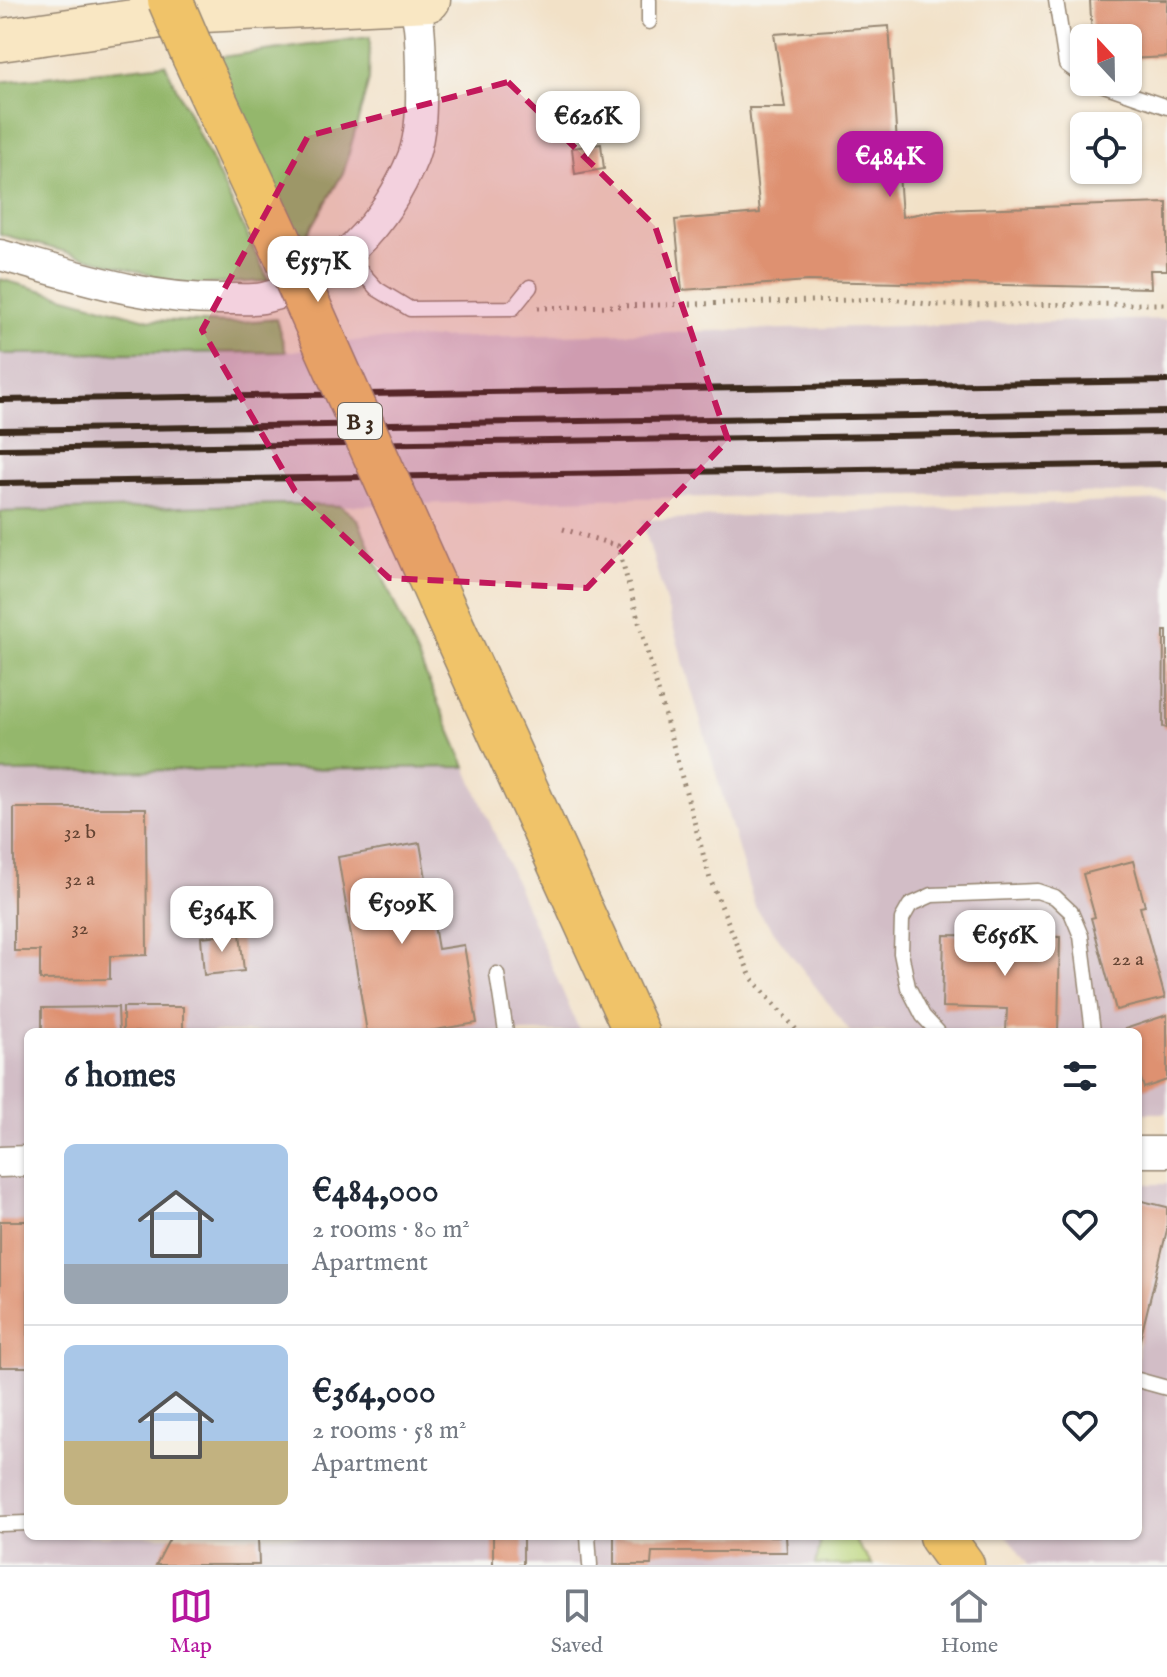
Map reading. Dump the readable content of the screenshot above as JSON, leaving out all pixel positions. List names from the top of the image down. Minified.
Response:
{"streets":{"main road":["B 3"]},"house_numbers":["32 b","32 a","32","22 a"],"north":"top","page":{"price":["€626K","€484K","€557K","€509K","€364K","€656K"],"heading":"6 homes","list":[{"name":"€484,000","note":"2 rooms · 80 m² · Apartment"},{"name":"€364,000","note":"2 rooms · 58 m² · Apartment"}],"tabs":["Map","Saved","Home"]}}
